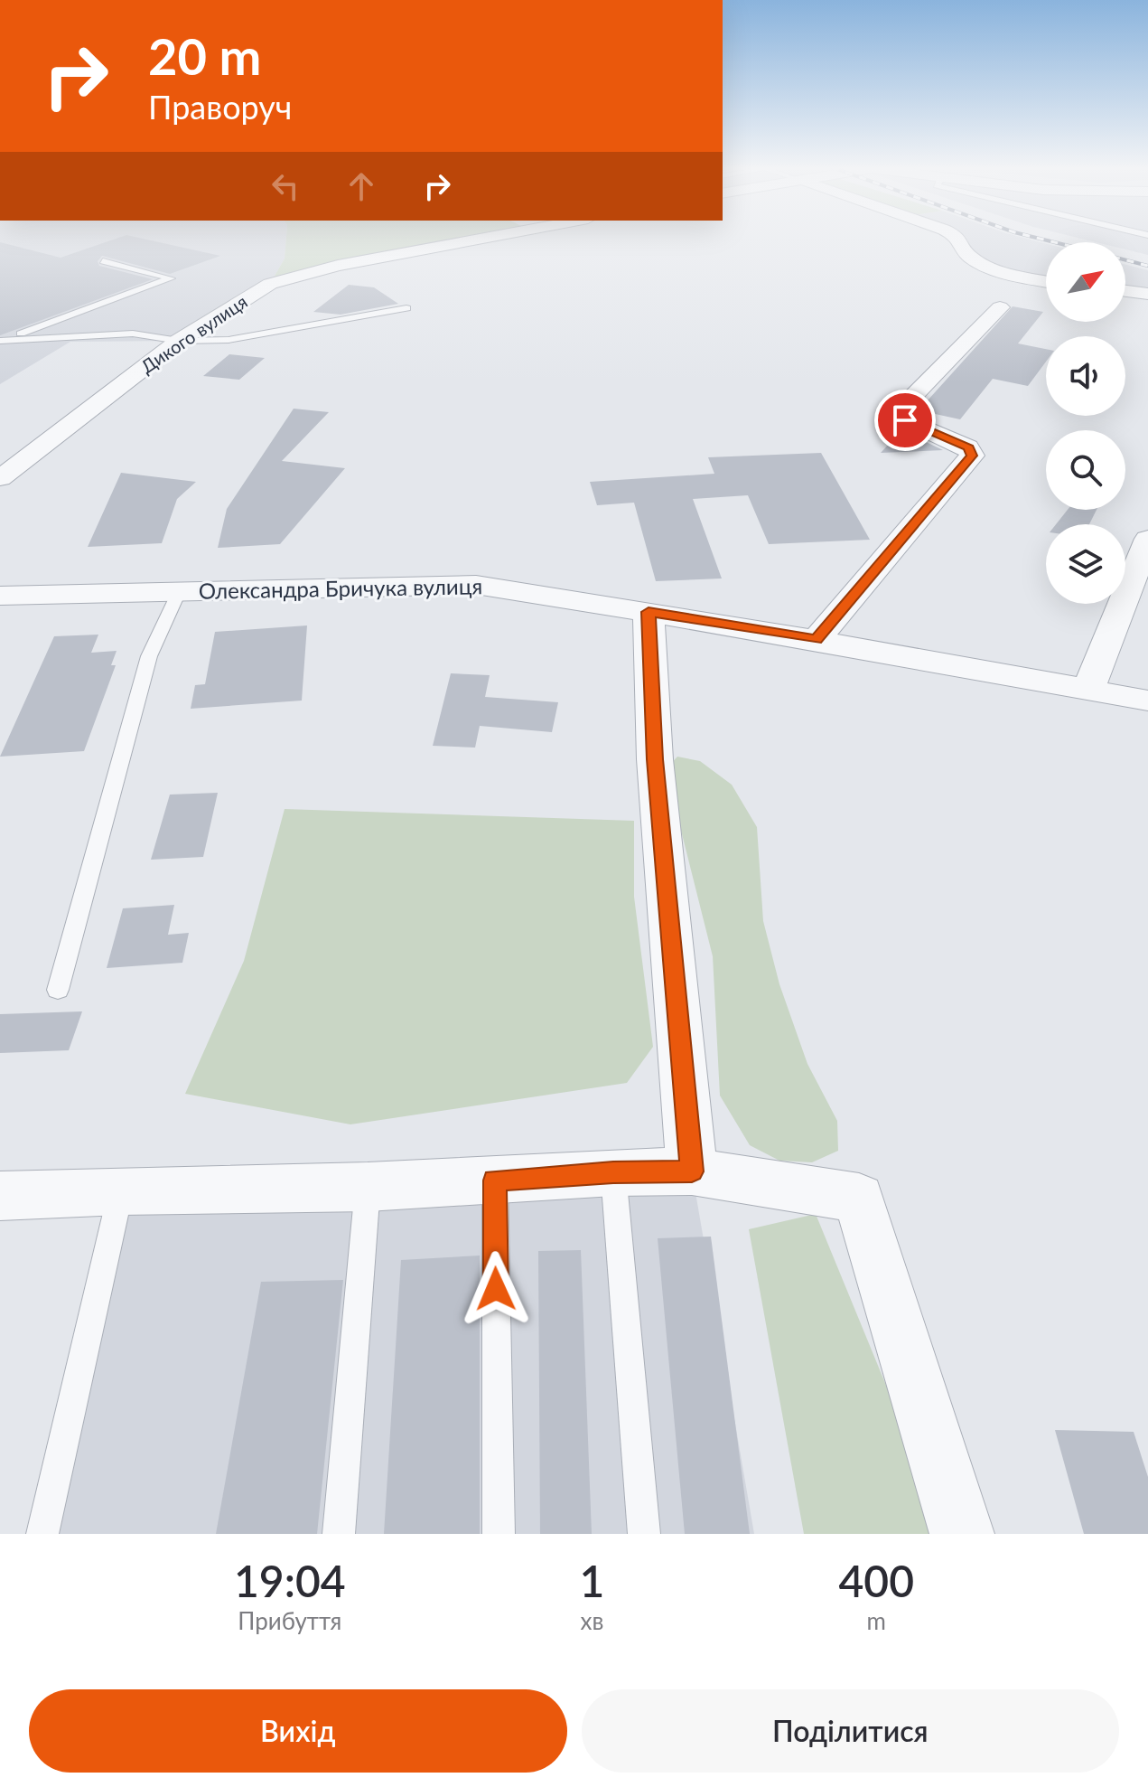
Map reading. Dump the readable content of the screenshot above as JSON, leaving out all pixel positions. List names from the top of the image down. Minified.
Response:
{"streets":{"street":["Дикого вулиця","Олександра Бричука вулиця"]},"north":"top right","page":{"turn":["20 m","Праворуч"],"eta":["19:04","Прибуття","1","хв","400","m"],"buttons":["Вихід","Поділитися"]}}
